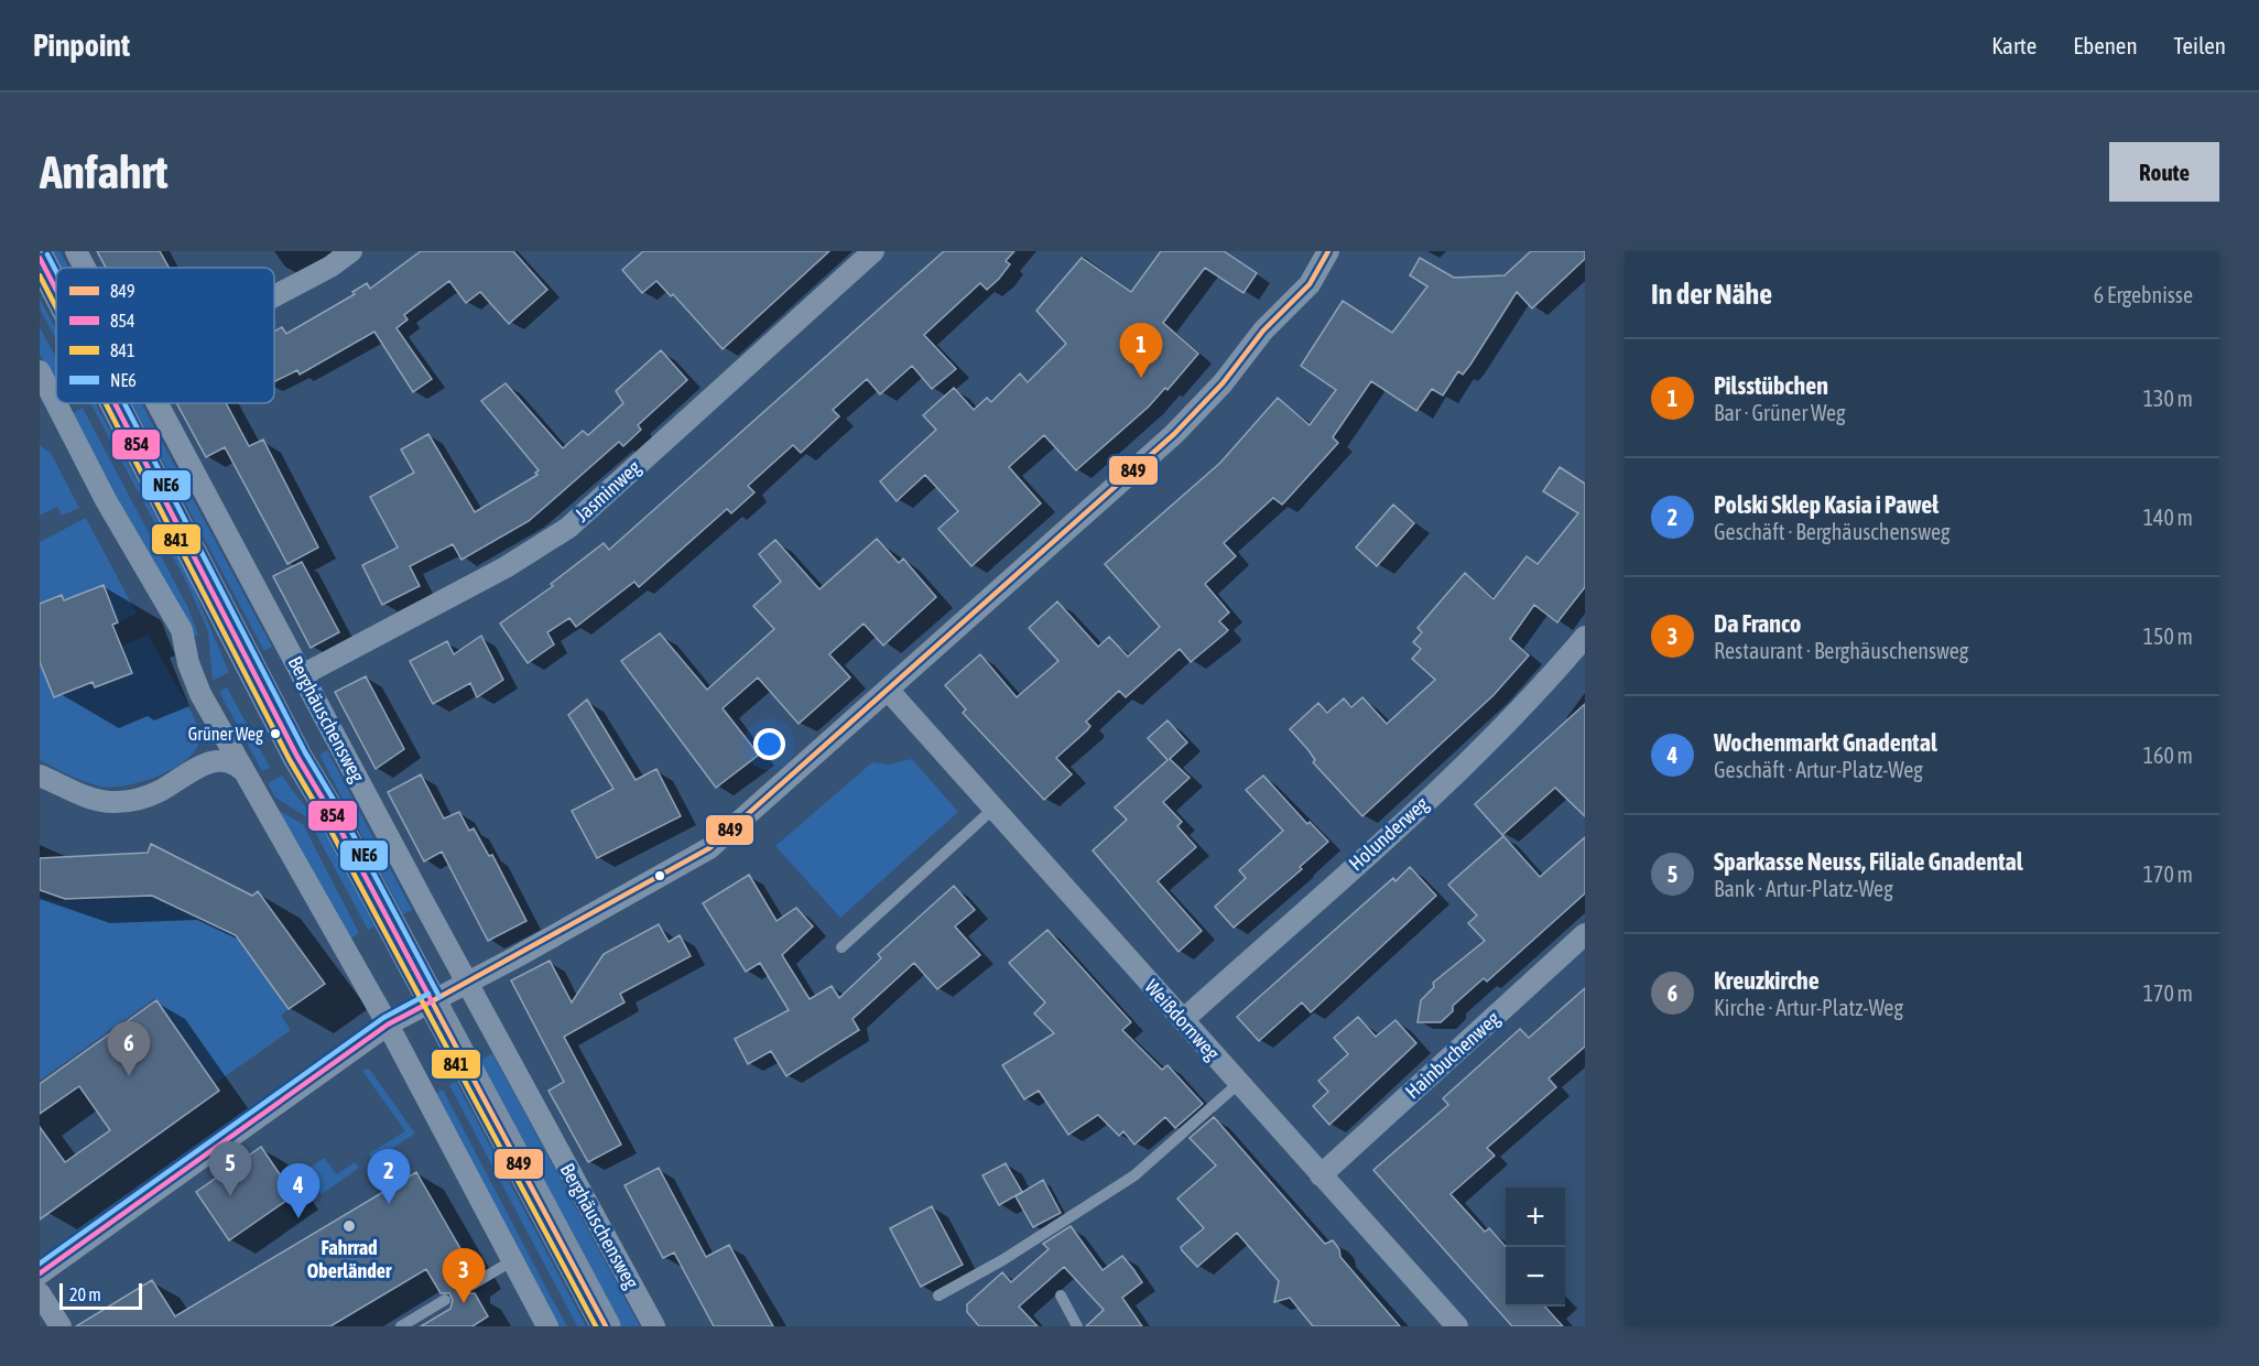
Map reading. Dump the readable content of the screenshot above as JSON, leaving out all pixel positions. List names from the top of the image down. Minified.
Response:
{"streets":{"main road":["Berghäuschensweg"],"street":["Jasminweg","Holunderweg","Weißdornweg","Hainbuchenweg"]},"crossings":[["Jasminweg","Berghäuschensweg"],["Holunderweg","Weißdornweg"],["Weißdornweg","Hainbuchenweg"]],"places":["Grüner Weg","Fahrrad Oberländer"],"lines":["transit line 849","transit line NE6","transit line 854","transit line 841"],"legend":["849","854","841","NE6"],"scale_bar":"20 m","page":{"header":"Pinpoint","nav":["Karte","Ebenen","Teilen"],"buttons":"Route","title":"Anfahrt","heading":["In der Nähe","6 Ergebnisse"],"pins":["1","6","5","2","4","3"],"list":[{"mark":"1","name":"Pilsstübchen","note":"Bar · Grüner Weg","value":"130 m"},{"mark":"2","name":"Polski Sklep Kasia i Paweł","note":"Geschäft · Berghäuschensweg","value":"140 m"},{"mark":"3","name":"Da Franco","note":"Restaurant · Berghäuschensweg","value":"150 m"},{"mark":"4","name":"Wochenmarkt Gnadental","note":"Geschäft · Artur-Platz-Weg","value":"160 m"},{"mark":"5","name":"Sparkasse Neuss, Filiale Gnadental","note":"Bank · Artur-Platz-Weg","value":"170 m"},{"mark":"6","name":"Kreuzkirche","note":"Kirche · Artur-Platz-Weg","value":"170 m"}],"map_buttons":["+","−"],"scale":"20 m"}}
